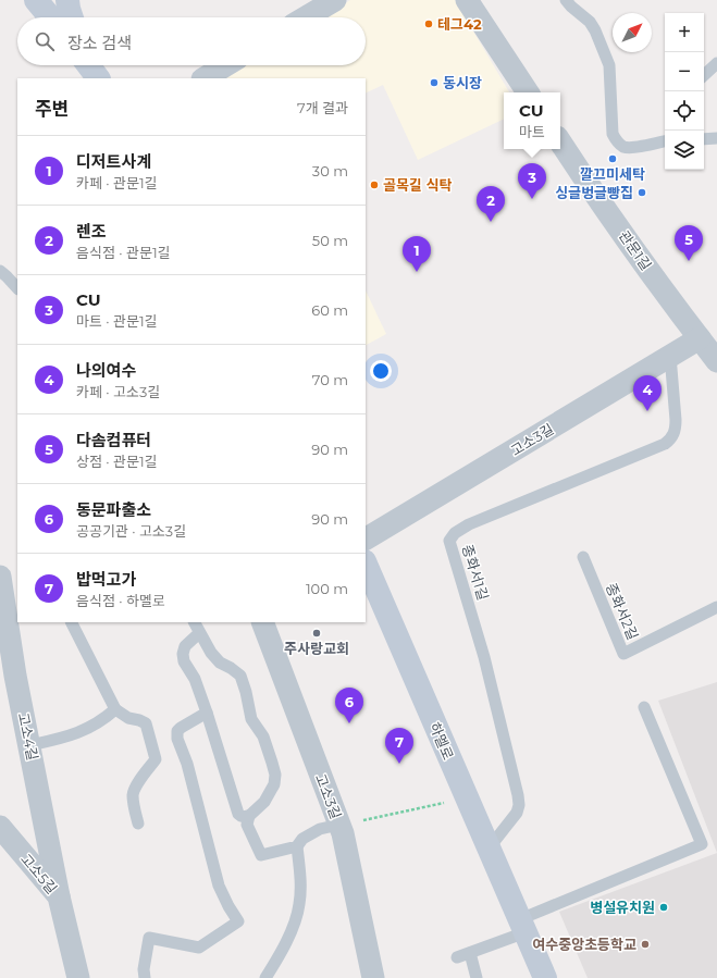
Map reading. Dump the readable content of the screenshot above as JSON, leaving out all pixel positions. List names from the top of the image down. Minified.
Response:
{"streets":{"street":["관문1길","고소3길","고소4길","하멜로","고소5길"],"lane":["종화서1길","종화서2길"]},"crossings":[["관문1길","고소3길"],["고소3길","종화서1길"],["종화서1길","하멜로"],["고소4길","고소5길"]],"places":["테그42","동시장","깔끄미세탁","골목길 식탁","싱글벙글빵집","주사랑교회","병설유치원","여수중앙초등학교"],"north":"top right","page":{"map_buttons":["+","−"],"search":"장소 검색","heading":["주변","7개 결과"],"popup":["CU","마트"],"list":[{"mark":"1","name":"디저트사계","note":"카페 · 관문1길","value":"30 m"},{"mark":"2","name":"렌조","note":"음식점 · 관문1길","value":"50 m"},{"mark":"3","name":"CU","note":"마트 · 관문1길","value":"60 m"},{"mark":"4","name":"나의여수","note":"카페 · 고소3길","value":"70 m"},{"mark":"5","name":"다솜컴퓨터","note":"상점 · 관문1길","value":"90 m"},{"mark":"6","name":"동문파출소","note":"공공기관 · 고소3길","value":"90 m"},{"mark":"7","name":"밥먹고가","note":"음식점 · 하멜로","value":"100 m"}],"pins":["3","2","5","1","4","6","7"]}}
